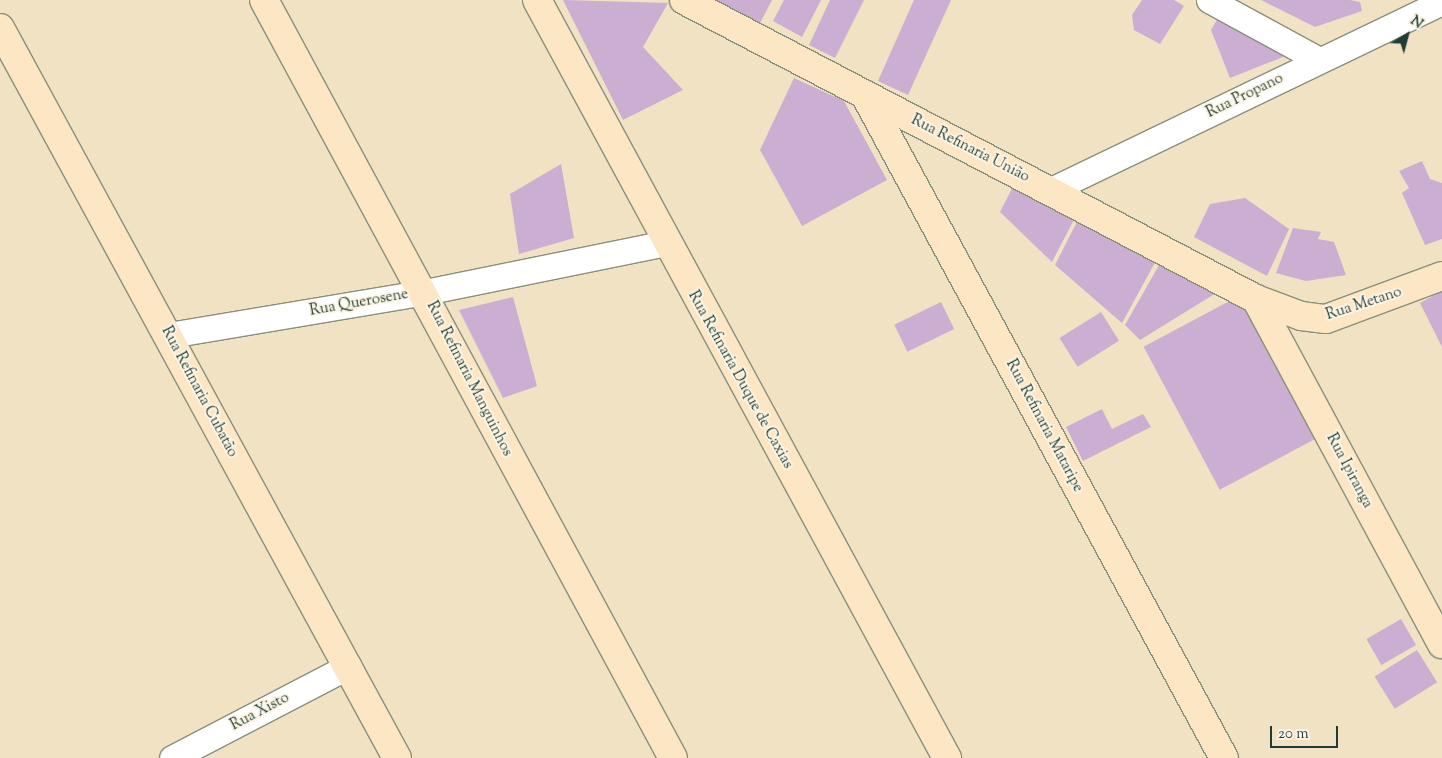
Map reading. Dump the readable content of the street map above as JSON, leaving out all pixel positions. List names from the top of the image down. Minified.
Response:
{"streets":{"street":["Rua Propano","Rua Refinaria União","Rua Querosene","Rua Metano","Rua Refinaria Manguinhos","Rua Refinaria Duque de Caxias","Rua Refinaria Cubatão","Rua Refinaria Mataripe","Rua Ipiranga","Rua Xisto"]},"crossings":[["Rua Propano","Rua Refinaria União"],["Rua Refinaria União","Rua Metano"],["Rua Refinaria União","Rua Refinaria Mataripe"],["Rua Refinaria União","Rua Ipiranga"],["Rua Querosene","Rua Refinaria Manguinhos"],["Rua Querosene","Rua Refinaria Duque de Caxias"],["Rua Querosene","Rua Refinaria Cubatão"],["Rua Metano","Rua Ipiranga"],["Rua Refinaria Cubatão","Rua Xisto"]],"scale_bar":"20 m","north":"top right"}
